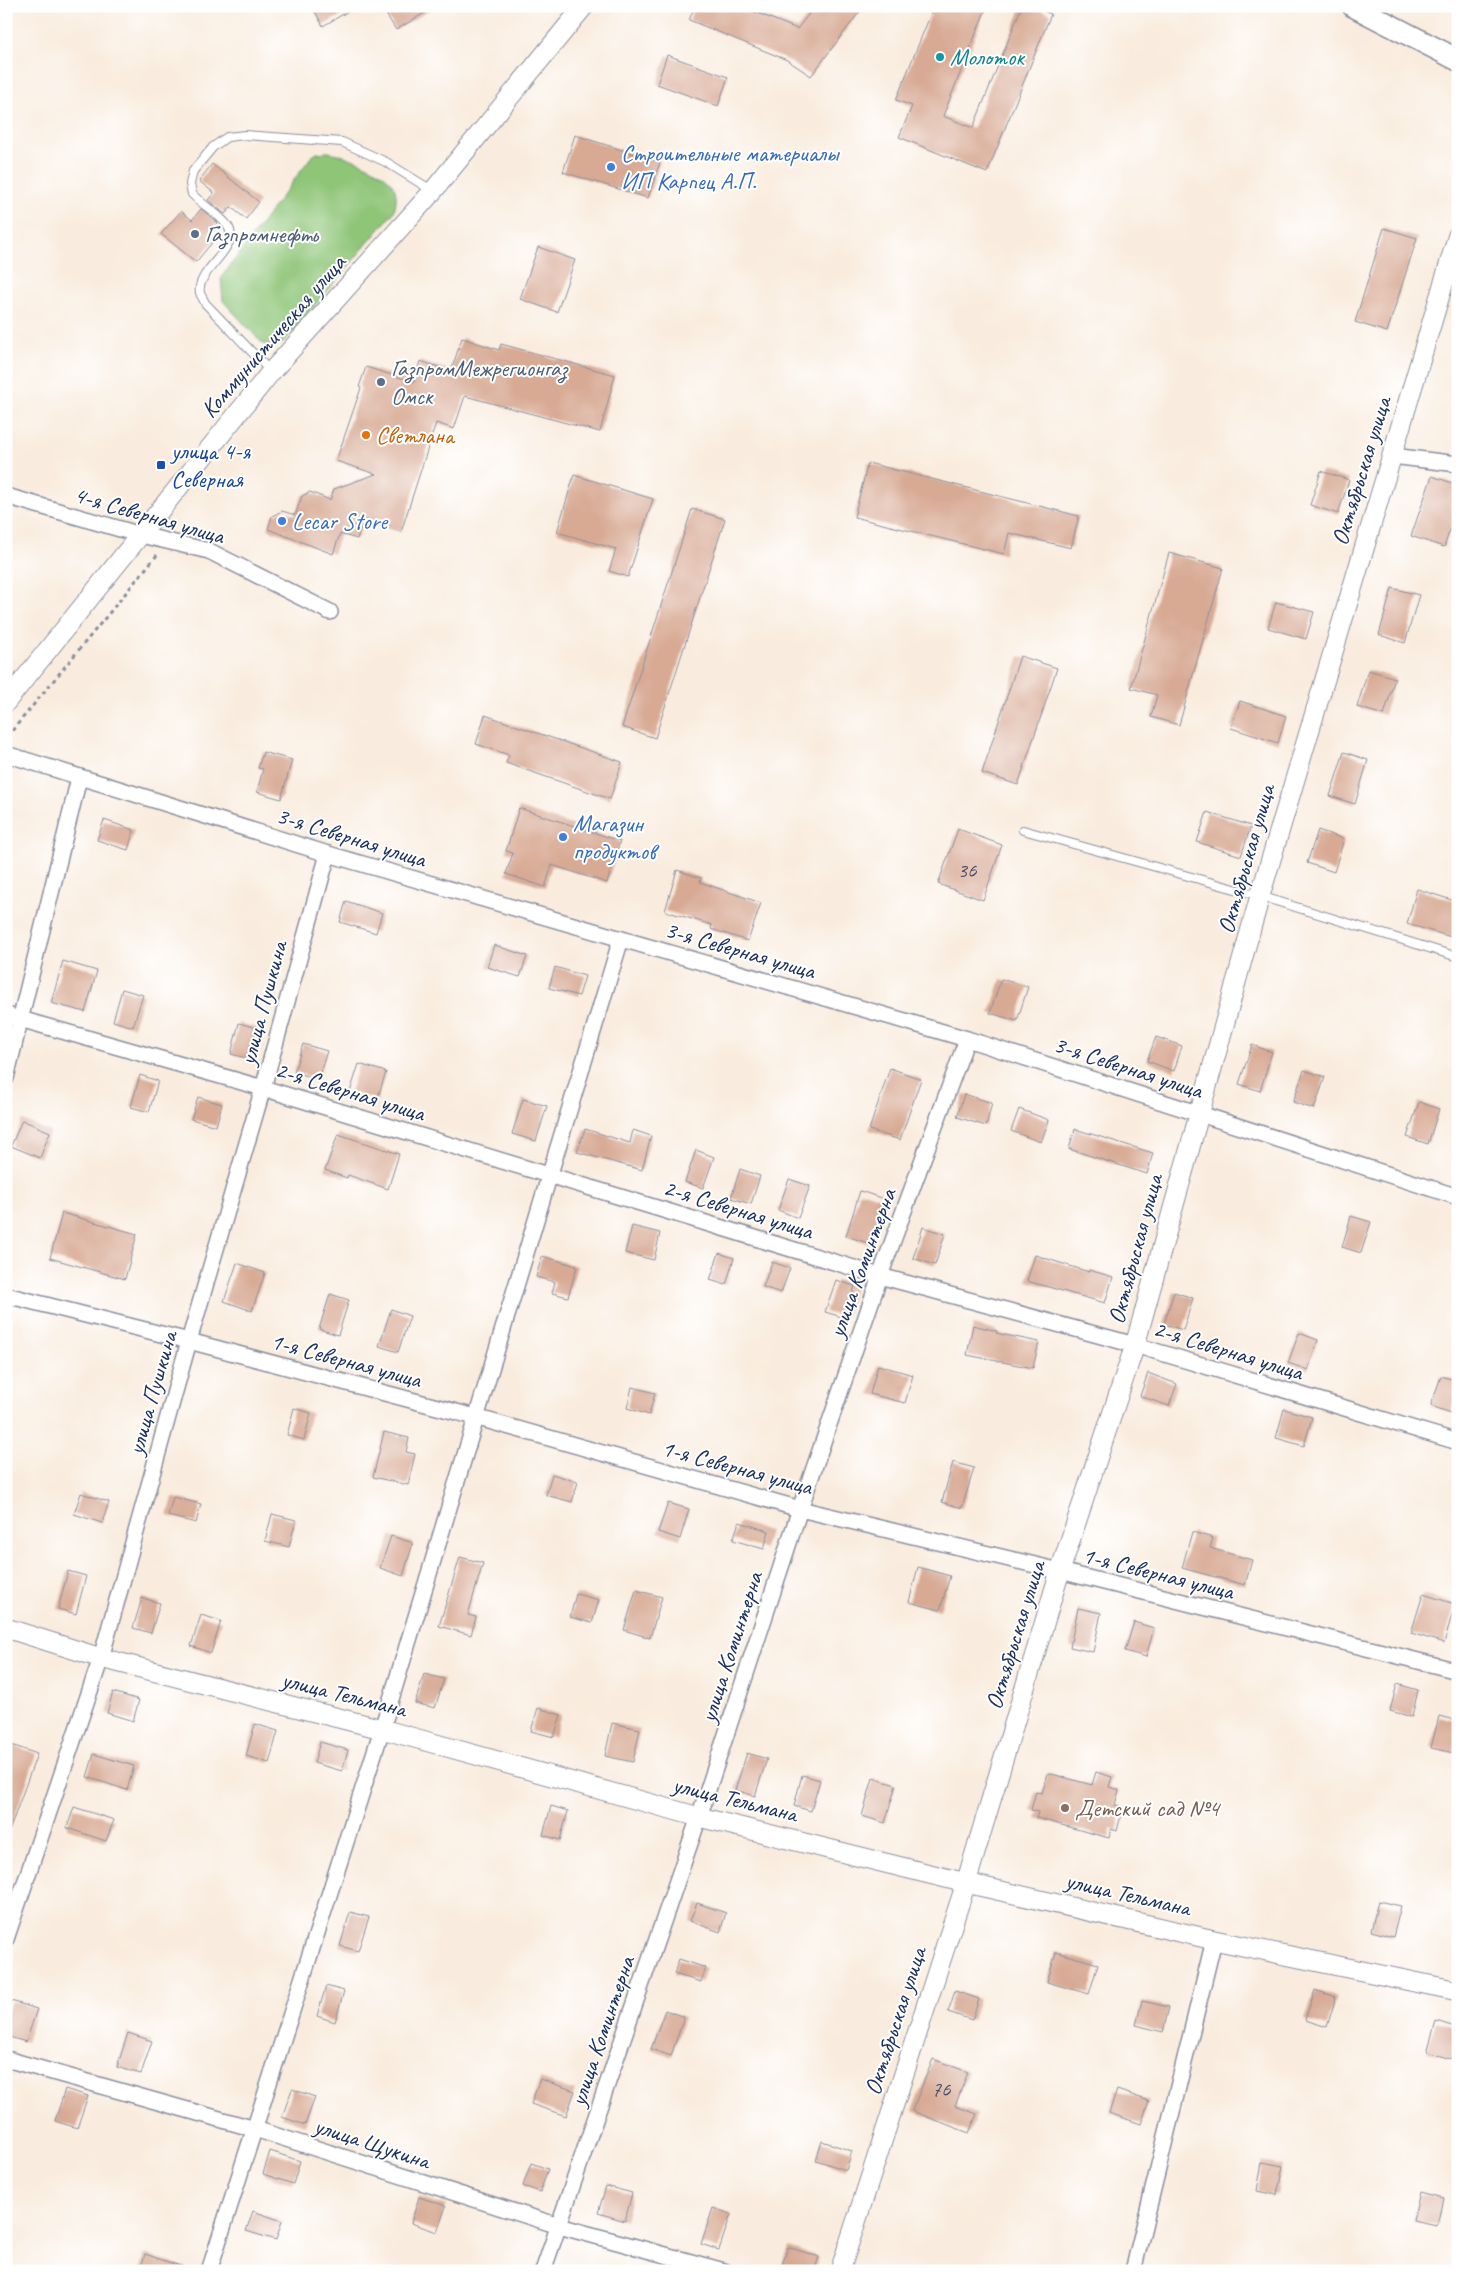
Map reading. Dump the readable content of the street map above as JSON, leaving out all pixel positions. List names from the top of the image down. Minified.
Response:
{"streets":{"street":["Коммунистическая улица","Октябрьская улица","4-я Северная улица","3-я Северная улица","улица Пушкина","2-я Северная улица","улица Коминтерна","1-я Северная улица","улица Тельмана","улица Щукина"]},"crossings":[["Коммунистическая улица","4-я Северная улица"],["Октябрьская улица","3-я Северная улица"],["Октябрьская улица","2-я Северная улица"],["Октябрьская улица","1-я Северная улица"],["Октябрьская улица","улица Тельмана"],["3-я Северная улица","улица Пушкина"],["3-я Северная улица","улица Коминтерна"],["улица Пушкина","2-я Северная улица"],["улица Пушкина","1-я Северная улица"],["улица Пушкина","улица Тельмана"],["2-я Северная улица","улица Коминтерна"],["улица Коминтерна","1-я Северная улица"],["улица Коминтерна","улица Тельмана"],["улица Коминтерна","улица Щукина"]],"places":{"other":["Молоток","Строительные материалы ИП Карпец А.П.","Газпромнефть","ГазпромМежрегионгаз Омск","Светлана","Lecar Store","Магазин продуктов","Детский сад №4"],"transit":["улица 4-я Северная"]},"house_numbers":["36","76"]}
